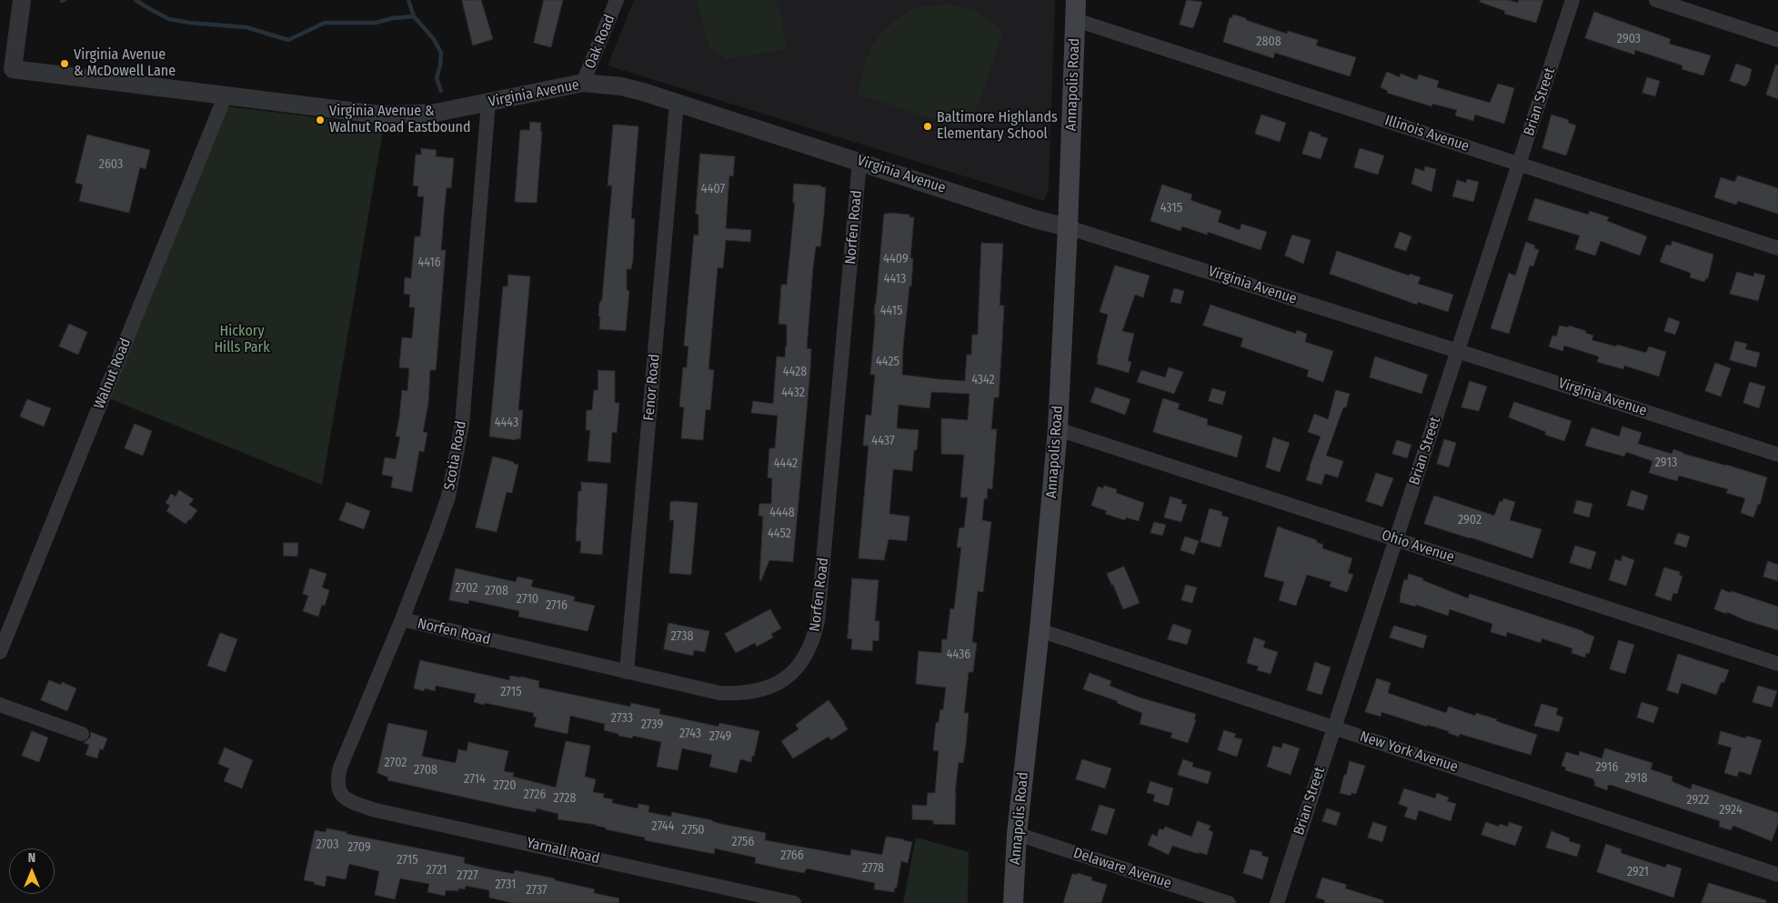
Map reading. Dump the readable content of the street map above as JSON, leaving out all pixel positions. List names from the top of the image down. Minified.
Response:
{"streets":{"main road":["Annapolis Road"],"street":["Oak Road","Virginia Avenue","Brian Street","Illinois Avenue","Norfen Road","Walnut Road","Fenor Road","Scotia Road","Ohio Avenue","New York Avenue","Yarnall Road","Delaware Avenue"]},"crossings":[["Oak Road","Virginia Avenue"],["Annapolis Road","Virginia Avenue"],["Annapolis Road","Illinois Avenue"],["Annapolis Road","Ohio Avenue"],["Annapolis Road","New York Avenue"],["Annapolis Road","Delaware Avenue"],["Virginia Avenue","Brian Street"],["Virginia Avenue","Norfen Road"],["Virginia Avenue","Walnut Road"],["Virginia Avenue","Fenor Road"],["Virginia Avenue","Scotia Road"],["Brian Street","Illinois Avenue"],["Brian Street","Ohio Avenue"],["Brian Street","New York Avenue"],["Norfen Road","Fenor Road"],["Norfen Road","Scotia Road"],["Scotia Road","Yarnall Road"]],"parks":["Hickory Hills Park"],"places":["Virginia Avenue & McDowell Lane","Virginia Avenue & Walnut Road Eastbound","Baltimore Highlands Elementary School"],"house_numbers":["2903","2808","2603","4407","4315","4409","4416","4413","4415","4425","4428","4342","4432","4443","4437","2913","4442","4448","2902","4452","2702","2708","2710","2716","2738","4436","2715","2733","2739","2743","2749","2702","2916","2708","2918","2714","2720","2726","2728","2922","2924","2744","2750","2756","2703","2709","2766","2715","2778","2721","2921","2727","2731","2737"],"north":"top"}
